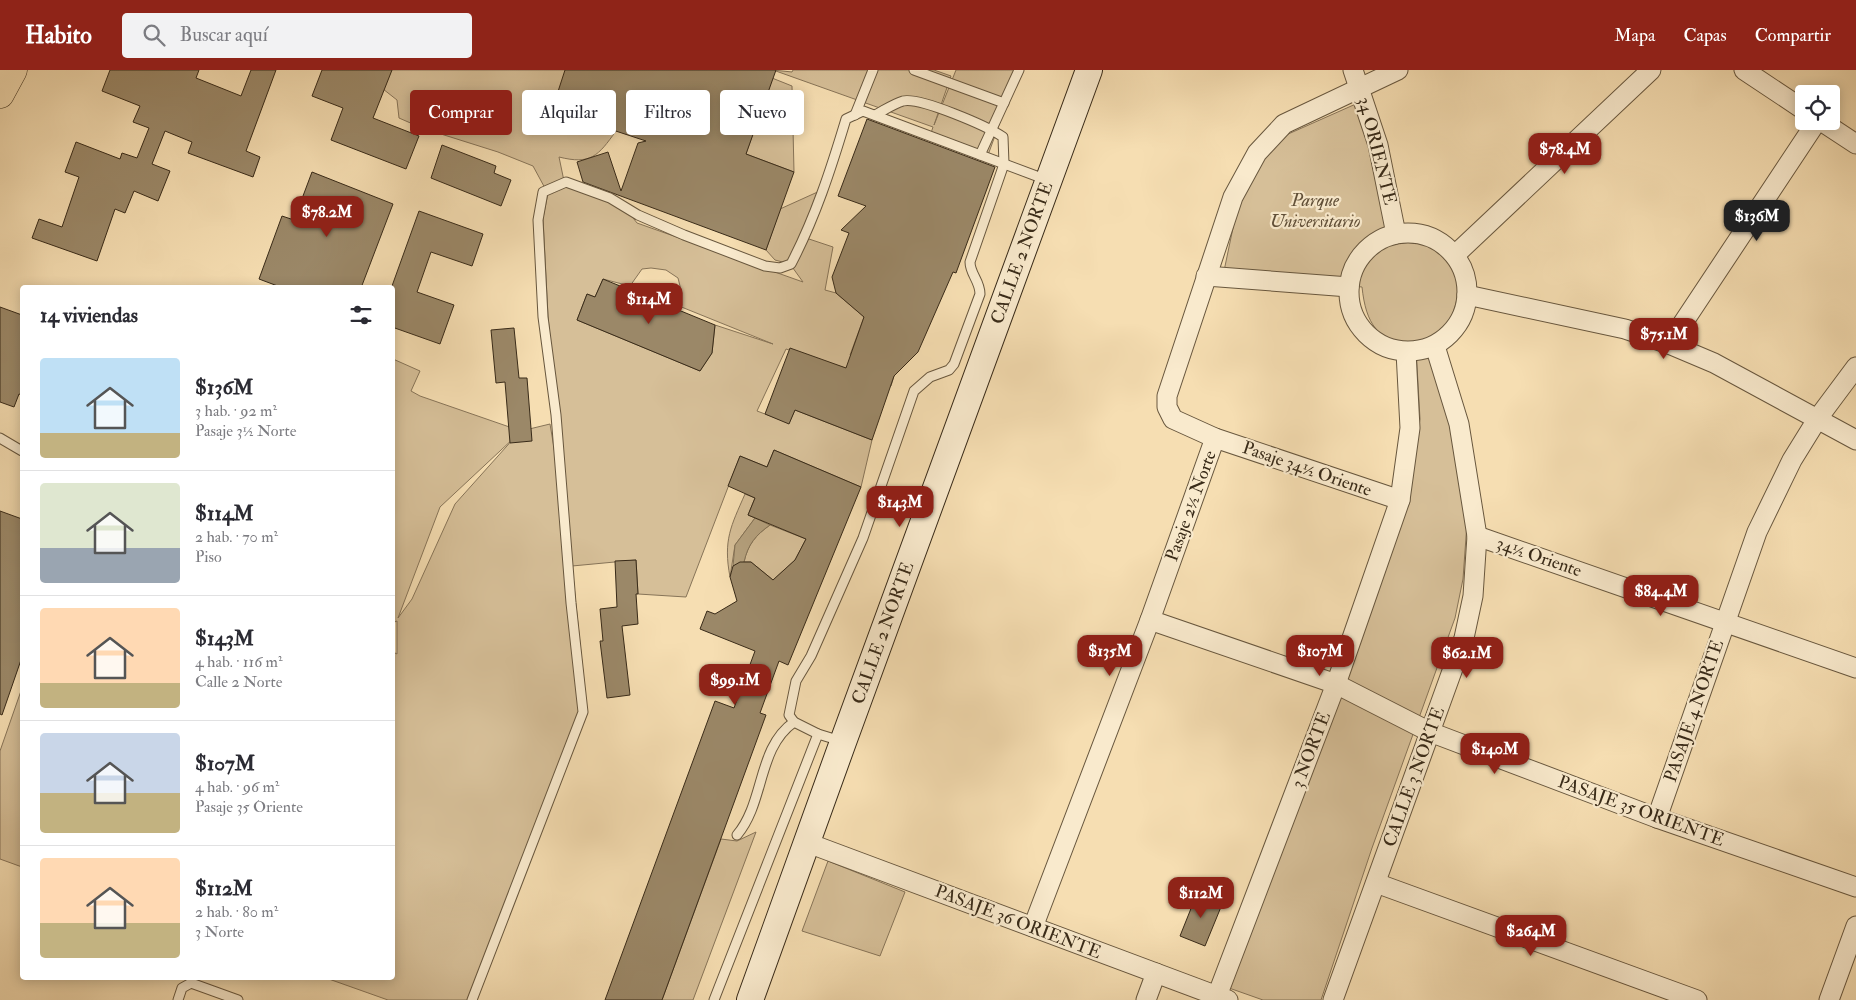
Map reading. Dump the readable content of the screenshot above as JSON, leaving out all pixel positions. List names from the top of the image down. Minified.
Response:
{"streets":{"main road":["CALLE 2 NORTE"],"street":["34 ORIENTE","Pasaje 34½ Oriente","Pasaje 2½ Norte","34½ Oriente","PASAJE 4 NORTE","3 NORTE","CALLE 3 NORTE","PASAJE 35 ORIENTE","PASAJE 36 ORIENTE"]},"crossings":[["34 ORIENTE","Pasaje 2½ Norte"],["34 ORIENTE","3 NORTE"],["34 ORIENTE","CALLE 3 NORTE"],["CALLE 2 NORTE","PASAJE 36 ORIENTE"],["Pasaje 34½ Oriente","Pasaje 2½ Norte"],["Pasaje 34½ Oriente","3 NORTE"],["Pasaje 2½ Norte","PASAJE 35 ORIENTE"],["Pasaje 2½ Norte","PASAJE 36 ORIENTE"],["34½ Oriente","PASAJE 4 NORTE"],["34½ Oriente","CALLE 3 NORTE"],["PASAJE 4 NORTE","PASAJE 35 ORIENTE"],["3 NORTE","CALLE 3 NORTE"],["3 NORTE","PASAJE 35 ORIENTE"],["3 NORTE","PASAJE 36 ORIENTE"],["CALLE 3 NORTE","PASAJE 35 ORIENTE"]],"parks":["Parque Universitario"],"page":{"header":"Habito","search":"Buscar aquí","nav":["Mapa","Capas","Compartir"],"chip":["Comprar","Alquilar","Filtros","Nuevo"],"price":["$78.4M","$78.2M","$136M","$114M","$75.1M","$143M","$84.4M","$135M","$107M","$62.1M","$99.1M","$140M","$112M","$264M"],"heading":"14 viviendas","list":[{"name":"$136M","note":"3 hab. · 92 m² · Pasaje 3½ Norte"},{"name":"$114M","note":"2 hab. · 70 m² · Piso"},{"name":"$143M","note":"4 hab. · 116 m² · Calle 2 Norte"},{"name":"$107M","note":"4 hab. · 96 m² · Pasaje 35 Oriente"},{"name":"$112M","note":"2 hab. · 80 m² · 3 Norte"}]}}
